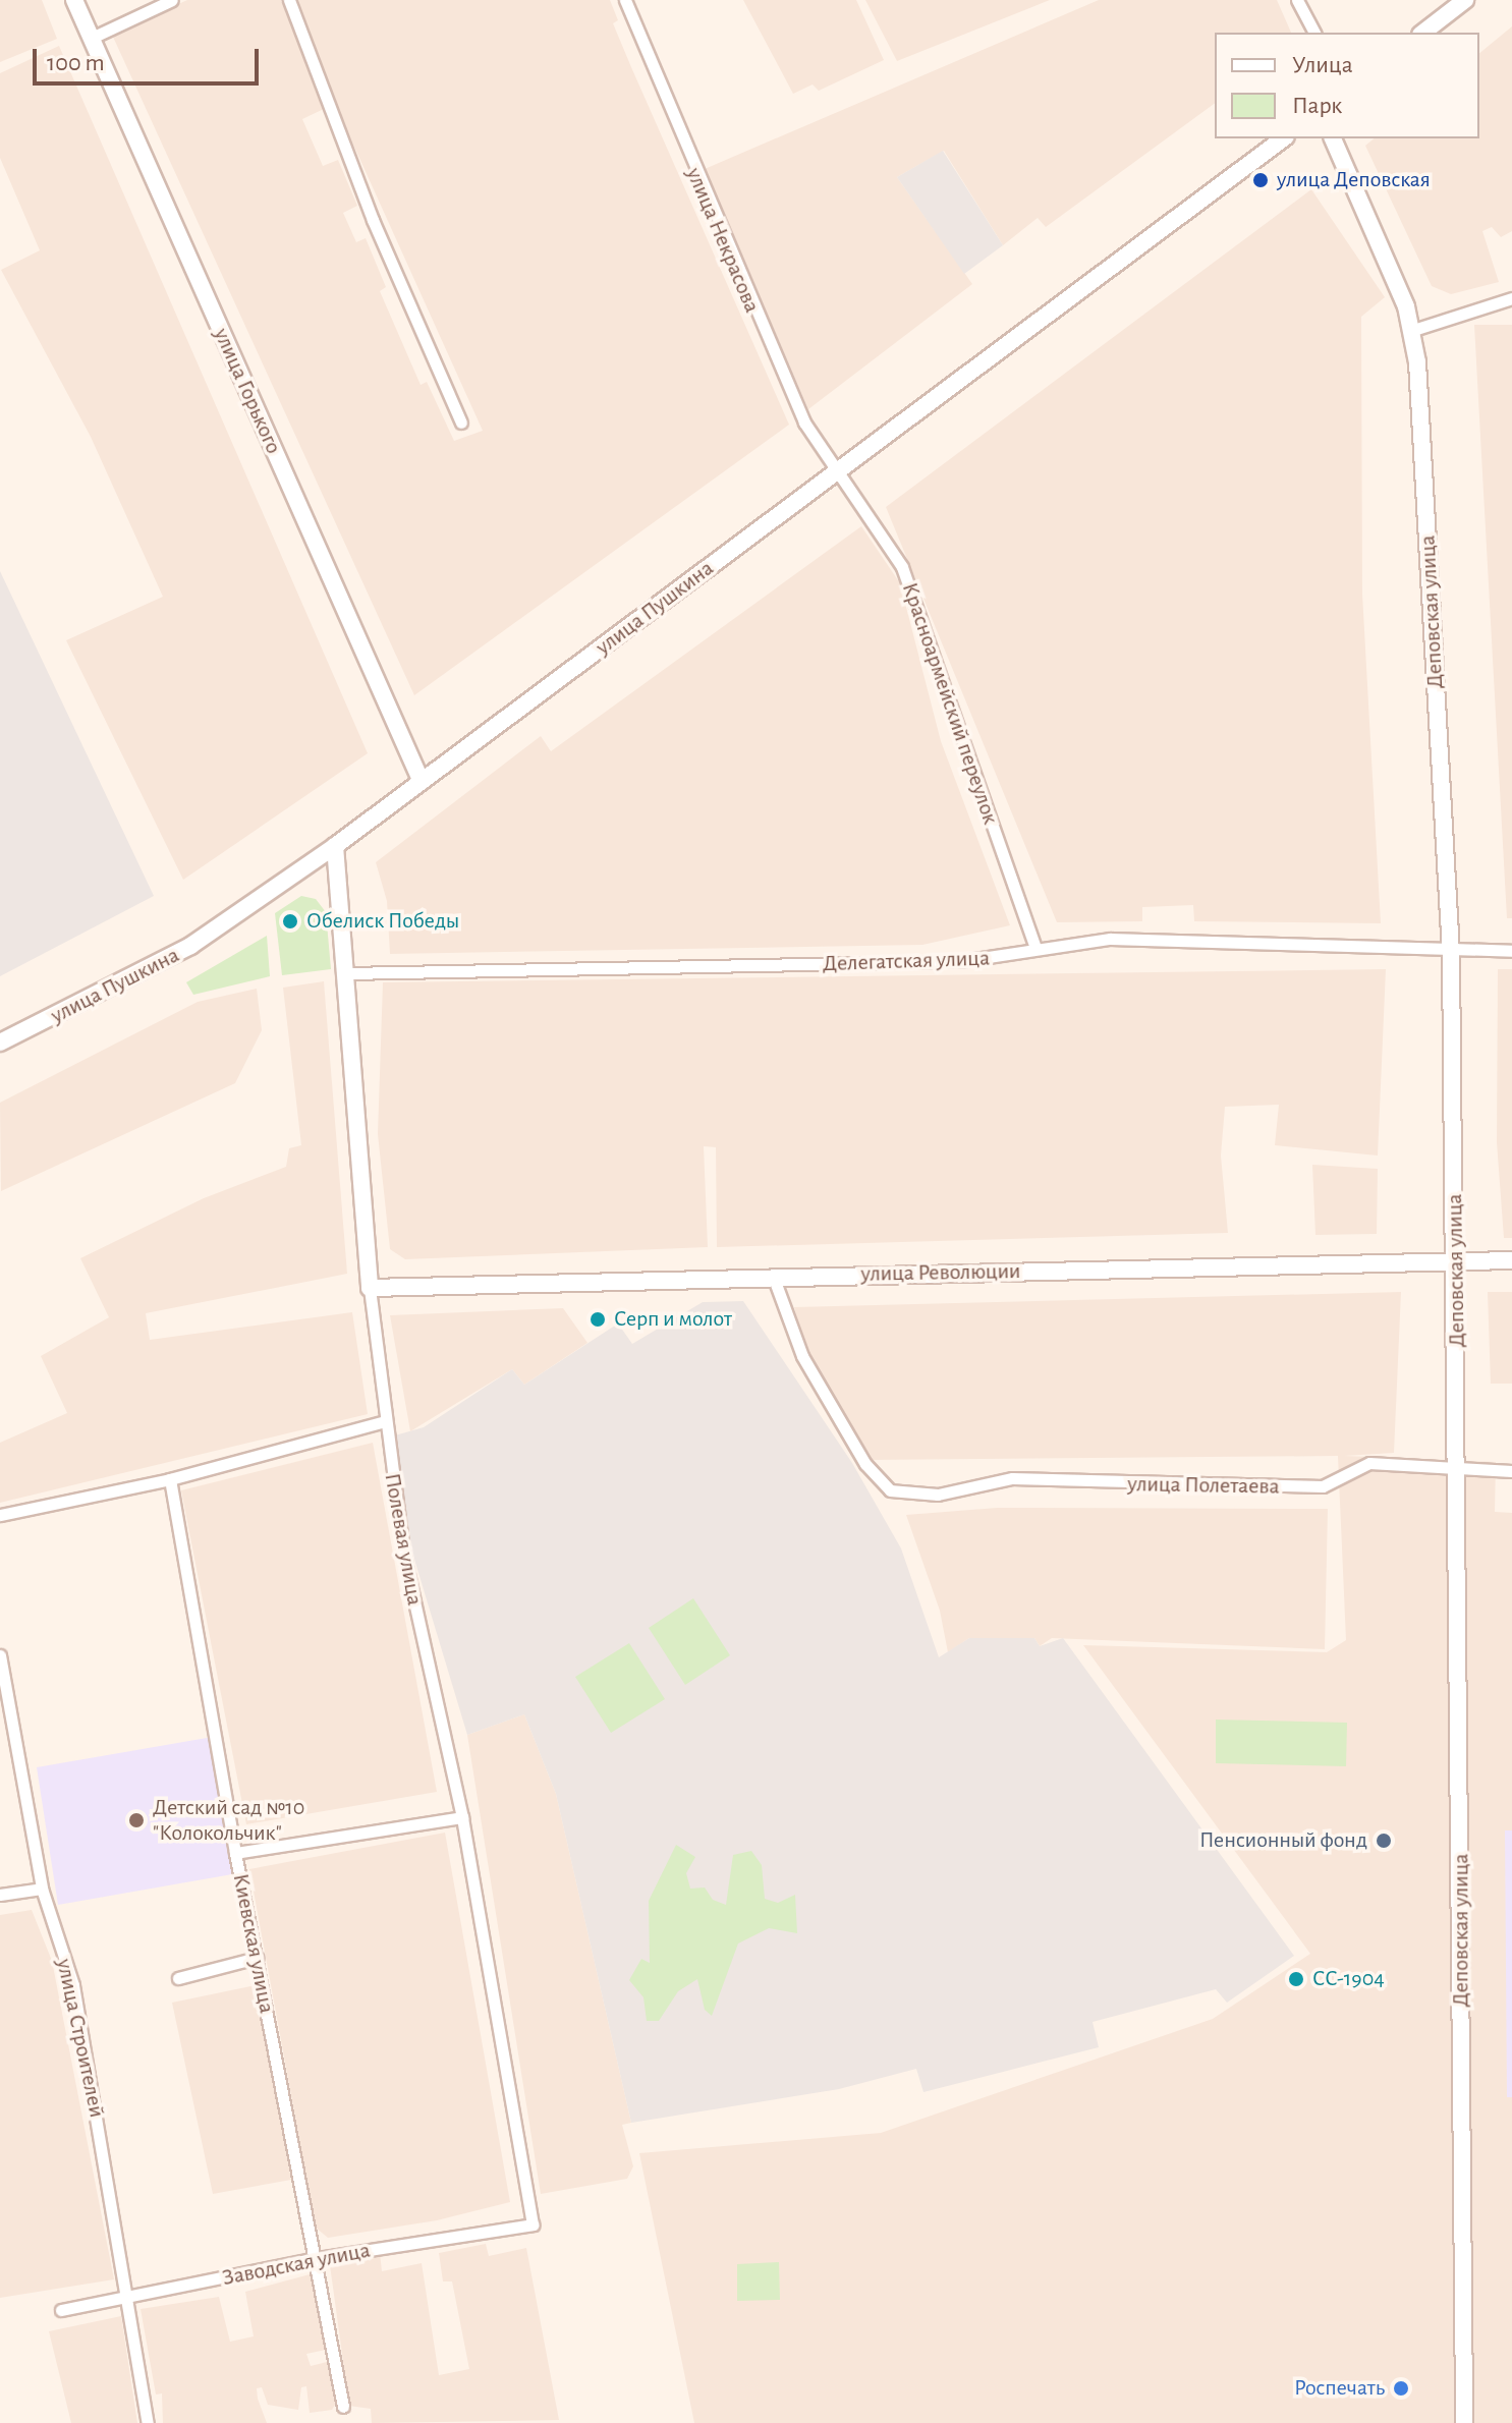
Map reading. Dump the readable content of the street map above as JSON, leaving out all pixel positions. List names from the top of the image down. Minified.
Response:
{"streets":{"street":["улица Некрасова","улица Горького","улица Пушкина","Деповская улица","Красноармейский переулок","Делегатская улица","улица Революции","улица Полетаева","Полевая улица","Киевская улица","улица Строителей","Заводская улица"]},"crossings":[["улица Некрасова","улица Пушкина"],["улица Некрасова","Красноармейский переулок"],["улица Горького","улица Пушкина"],["улица Пушкина","Красноармейский переулок"],["улица Пушкина","Полевая улица"],["Деповская улица","Делегатская улица"],["Деповская улица","улица Революции"],["Деповская улица","улица Полетаева"],["Красноармейский переулок","Делегатская улица"],["Делегатская улица","Полевая улица"],["улица Революции","улица Полетаева"],["улица Революции","Полевая улица"],["Полевая улица","Заводская улица"],["Киевская улица","Заводская улица"],["улица Строителей","Заводская улица"]],"places":["улица Деповская","Обелиск Победы","Серп и молот","Детский сад №10 \"Колокольчик\"","Пенсионный фонд","СС-1904","Роспечать"],"legend":["Улица","Парк"],"scale_bar":"100 m"}
